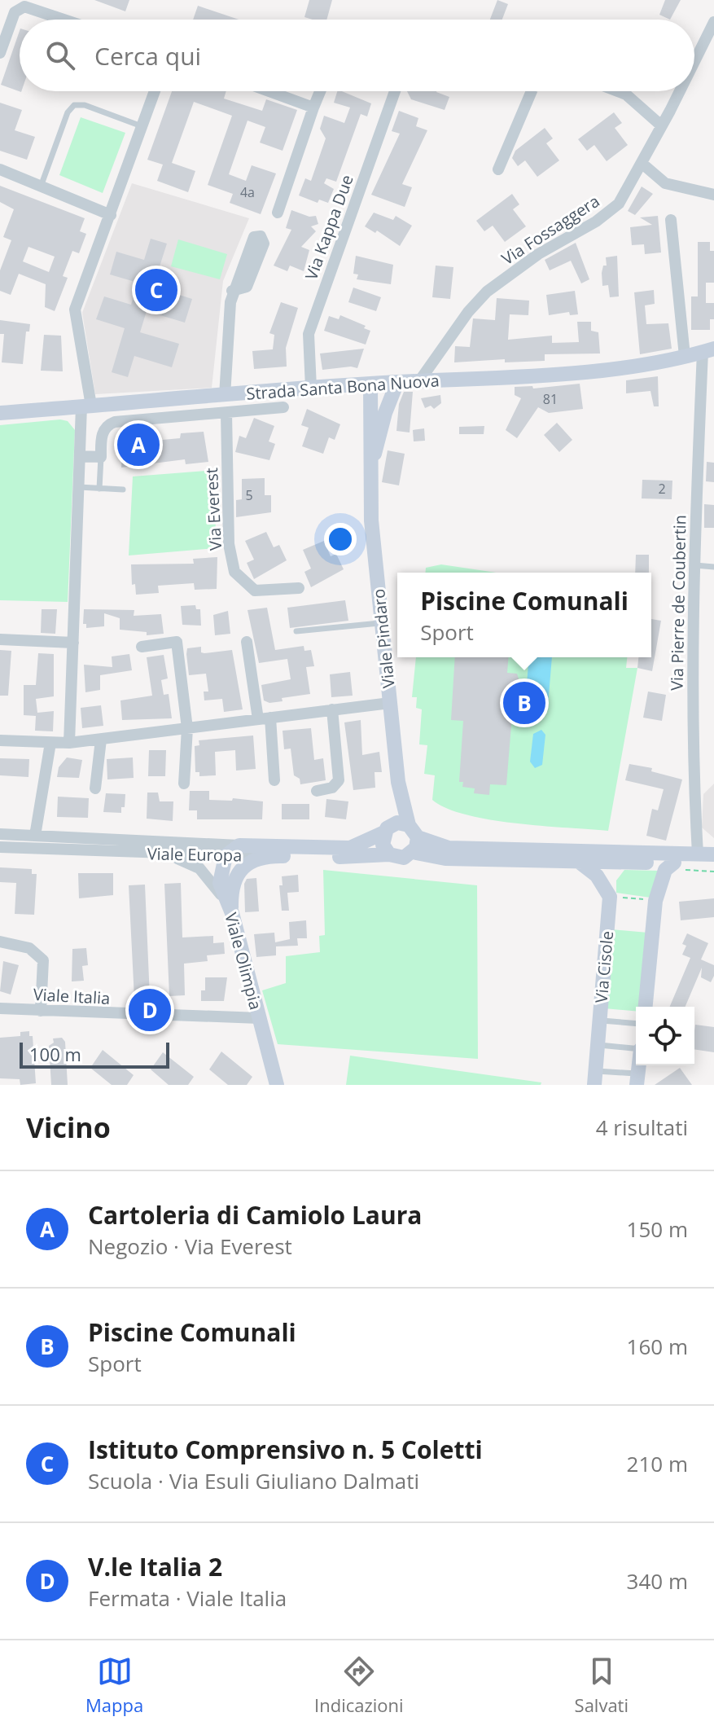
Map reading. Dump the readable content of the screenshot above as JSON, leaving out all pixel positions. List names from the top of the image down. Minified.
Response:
{"streets":{"street":["Via Kappa Due","Via Fossaggera","Strada Santa Bona Nuova","Via Everest","Via Pierre de Coubertin","Viale Pindaro","Viale Europa","Viale Olimpia","Via Cisole","Viale Italia"]},"crossings":[["Via Kappa Due","Strada Santa Bona Nuova"],["Via Fossaggera","Strada Santa Bona Nuova"],["Strada Santa Bona Nuova","Via Pierre de Coubertin"],["Strada Santa Bona Nuova","Viale Pindaro"],["Via Pierre de Coubertin","Viale Europa"],["Viale Pindaro","Viale Europa"],["Viale Europa","Viale Olimpia"],["Viale Europa","Via Cisole"],["Viale Olimpia","Viale Italia"]],"house_numbers":["4a","81","2","5"],"scale_bar":"100 m","page":{"search":"Cerca qui","pins":["C","A","B","D"],"popup":["Piscine Comunali","Sport"],"scale":"100 m","heading":["Vicino","4 risultati"],"list":[{"mark":"A","name":"Cartoleria di Camiolo Laura","note":"Negozio · Via Everest","value":"150 m"},{"mark":"B","name":"Piscine Comunali","note":"Sport","value":"160 m"},{"mark":"C","name":"Istituto Comprensivo n. 5 Coletti","note":"Scuola · Via Esuli Giuliano Dalmati","value":"210 m"},{"mark":"D","name":"V.le Italia 2","note":"Fermata · Viale Italia","value":"340 m"}],"nav":["Mappa","Indicazioni","Salvati"]}}
